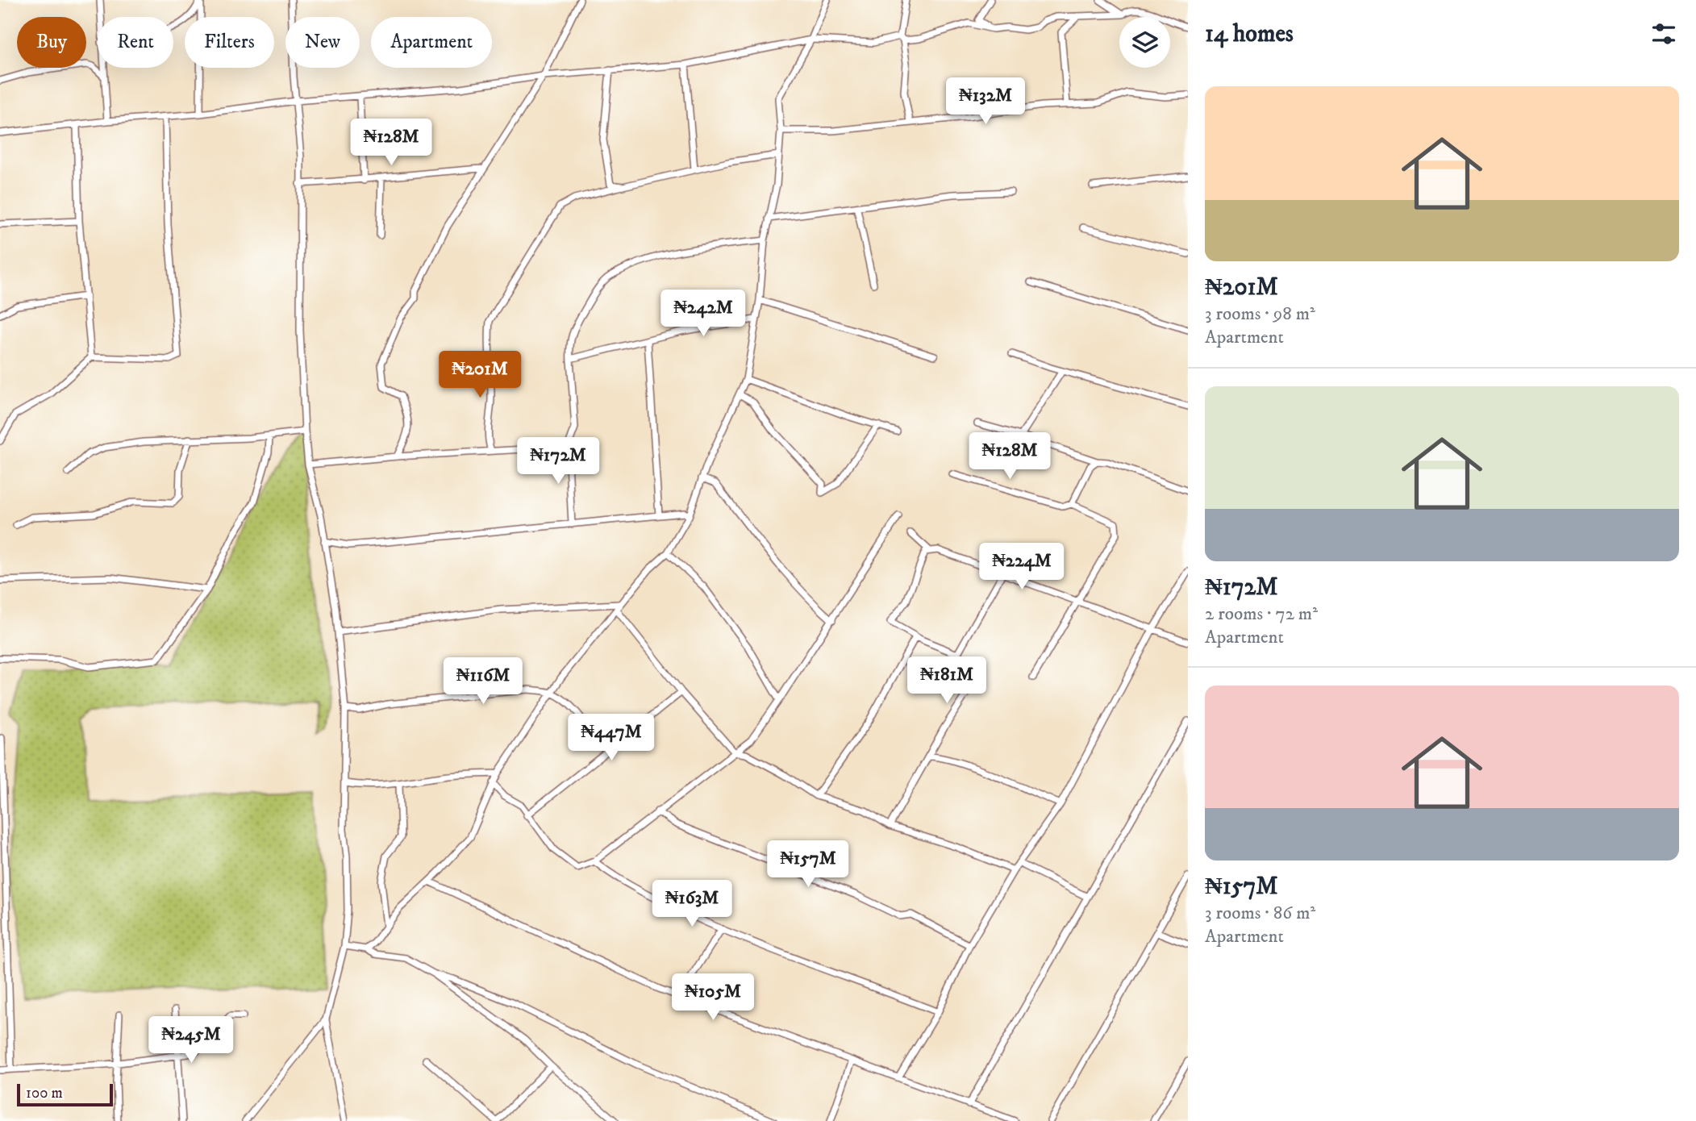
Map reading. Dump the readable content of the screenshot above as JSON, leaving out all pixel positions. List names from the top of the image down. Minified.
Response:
{"scale_bar":"100 m","page":{"heading":"14 homes","chip":["Buy","Rent","Filters","New","Apartment"],"list":[{"name":"₦201M","note":"3 rooms · 98 m² · Apartment"},{"name":"₦172M","note":"2 rooms · 72 m² · Apartment"},{"name":"₦157M","note":"3 rooms · 86 m² · Apartment"}],"price":["₦132M","₦128M","₦242M","₦201M","₦128M","₦172M","₦224M","₦181M","₦116M","₦447M","₦157M","₦163M","₦105M","₦245M"],"scale":"100 m"}}
